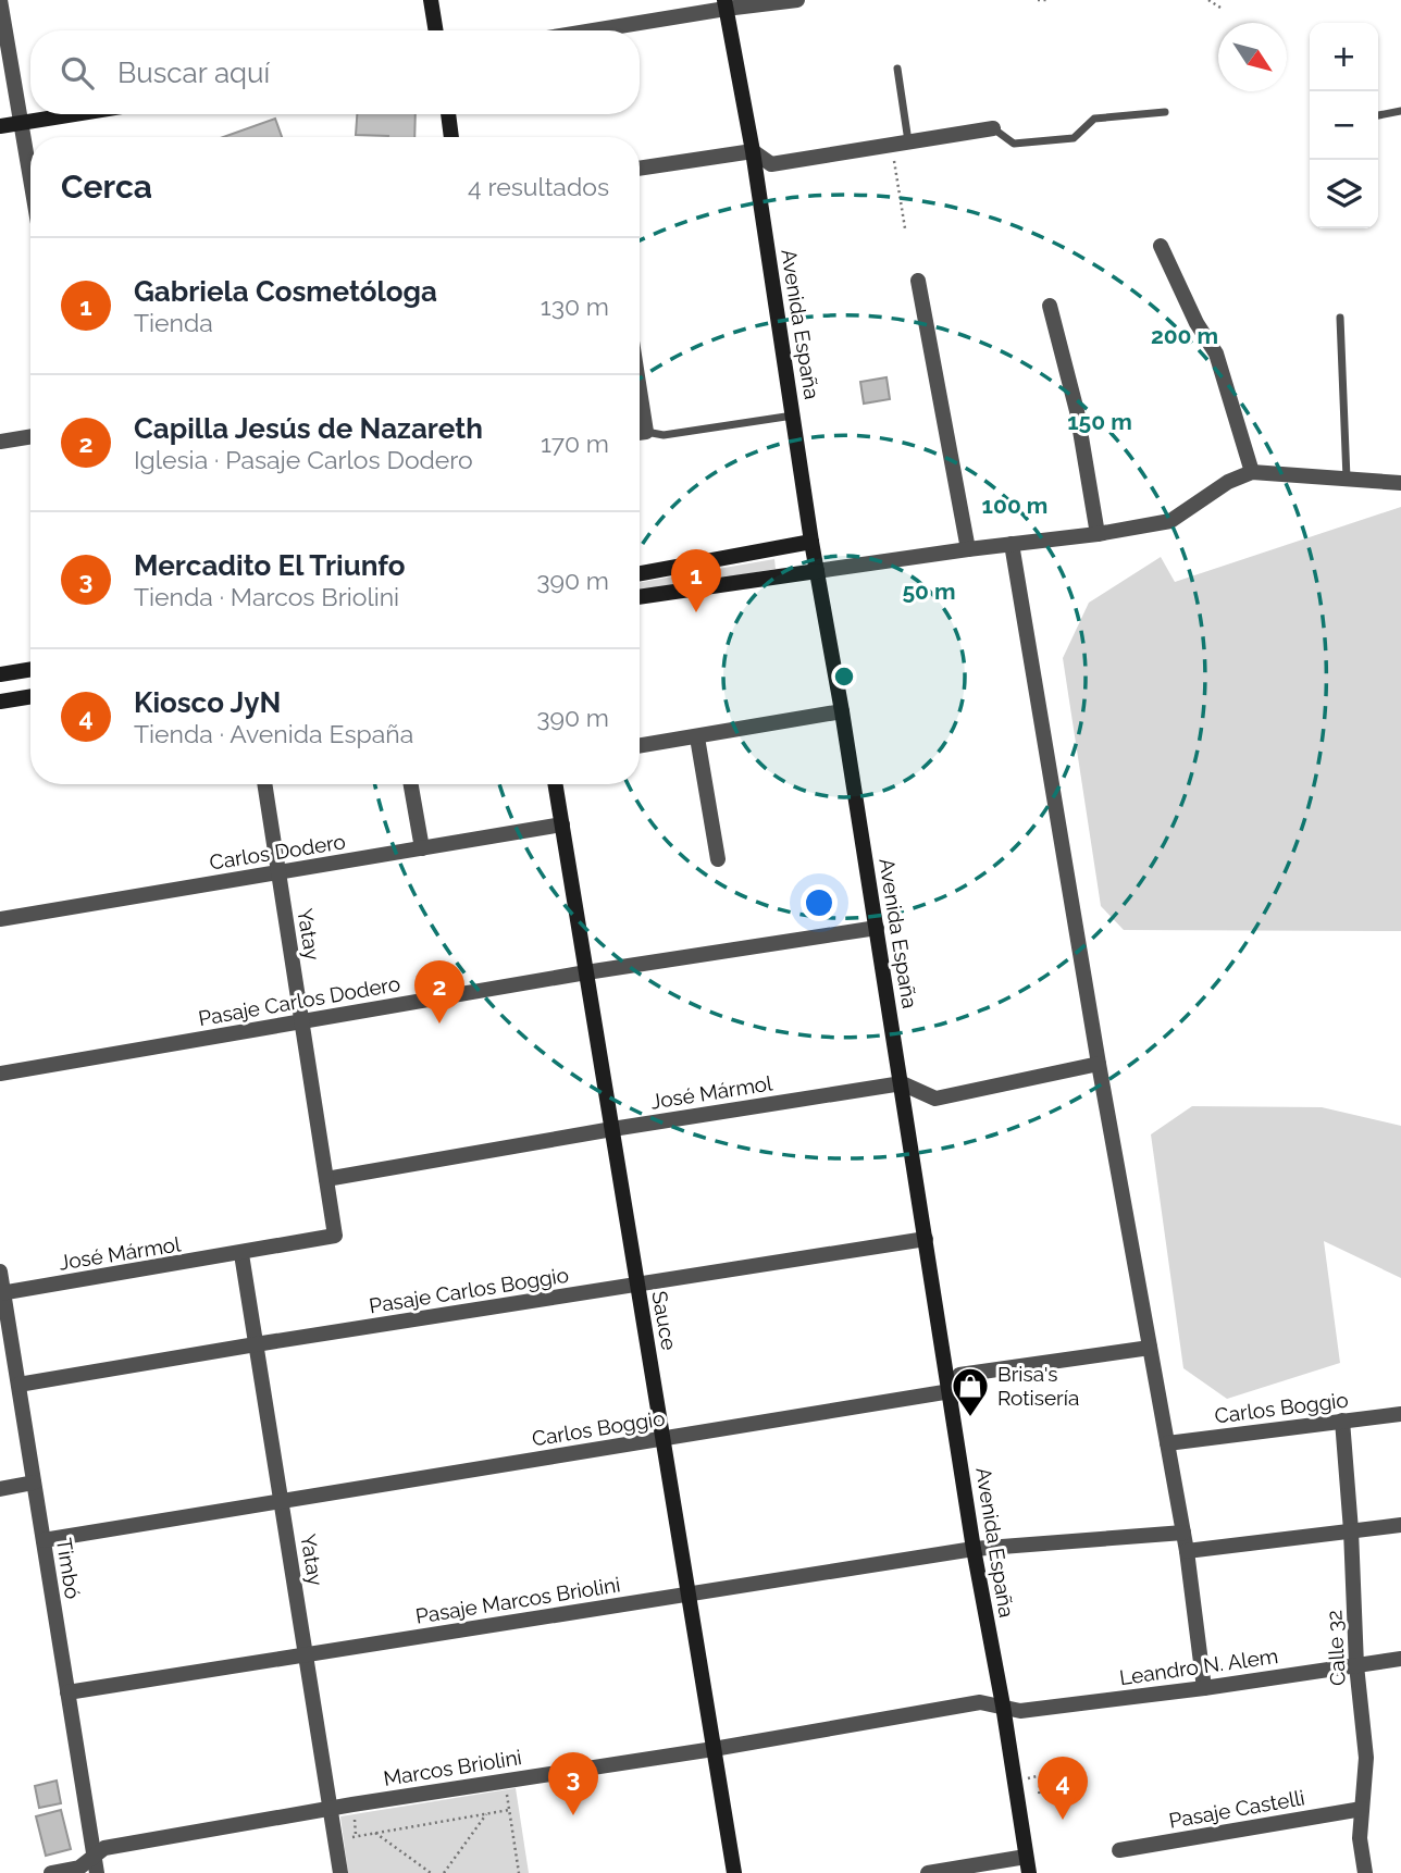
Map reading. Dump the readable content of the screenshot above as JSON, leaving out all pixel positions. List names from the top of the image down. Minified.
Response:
{"streets":{"main road":["Avenida España","Sauce"],"street":["Carlos Dodero","Yatay","Pasaje Carlos Dodero","José Mármol","Pasaje Carlos Boggio","Carlos Boggio","Timbó","Pasaje Marcos Briolini","Calle 32","Leandro N. Alem","Marcos Briolini","Pasaje Castelli"]},"crossings":[["Avenida España","Pasaje Carlos Dodero"],["Avenida España","José Mármol"],["Avenida España","Pasaje Carlos Boggio"],["Avenida España","Carlos Boggio"],["Avenida España","Pasaje Marcos Briolini"],["Avenida España","Leandro N. Alem"],["Avenida España","Marcos Briolini"],["Carlos Dodero","Yatay"],["Carlos Dodero","Sauce"],["Yatay","Pasaje Carlos Dodero"],["Yatay","José Mármol"],["Yatay","Pasaje Carlos Boggio"],["Yatay","Carlos Boggio"],["Yatay","Pasaje Marcos Briolini"],["Yatay","Marcos Briolini"],["Pasaje Carlos Dodero","Sauce"],["José Mármol","Sauce"],["José Mármol","Timbó"],["Pasaje Carlos Boggio","Sauce"],["Pasaje Carlos Boggio","Timbó"],["Sauce","Carlos Boggio"],["Sauce","Pasaje Marcos Briolini"],["Sauce","Marcos Briolini"],["Carlos Boggio","Timbó"],["Carlos Boggio","Calle 32"],["Timbó","Pasaje Marcos Briolini"],["Timbó","Marcos Briolini"],["Calle 32","Leandro N. Alem"],["Calle 32","Pasaje Castelli"],["Leandro N. Alem","Marcos Briolini"]],"places":{"shop":["Brisa's Rotisería"]},"north":"bottom right","page":{"map_buttons":["+","−"],"search":"Buscar aquí","heading":["Cerca","4 resultados"],"list":[{"mark":"1","name":"Gabriela Cosmetóloga","note":"Tienda","value":"130 m"},{"mark":"2","name":"Capilla Jesús de Nazareth","note":"Iglesia · Pasaje Carlos Dodero","value":"170 m"},{"mark":"3","name":"Mercadito El Triunfo","note":"Tienda · Marcos Briolini","value":"390 m"},{"mark":"4","name":"Kiosco JyN","note":"Tienda · Avenida España","value":"390 m"}],"pins":["1","2","3","4"]},"rings":["200 m","150 m","100 m","50 m"]}
